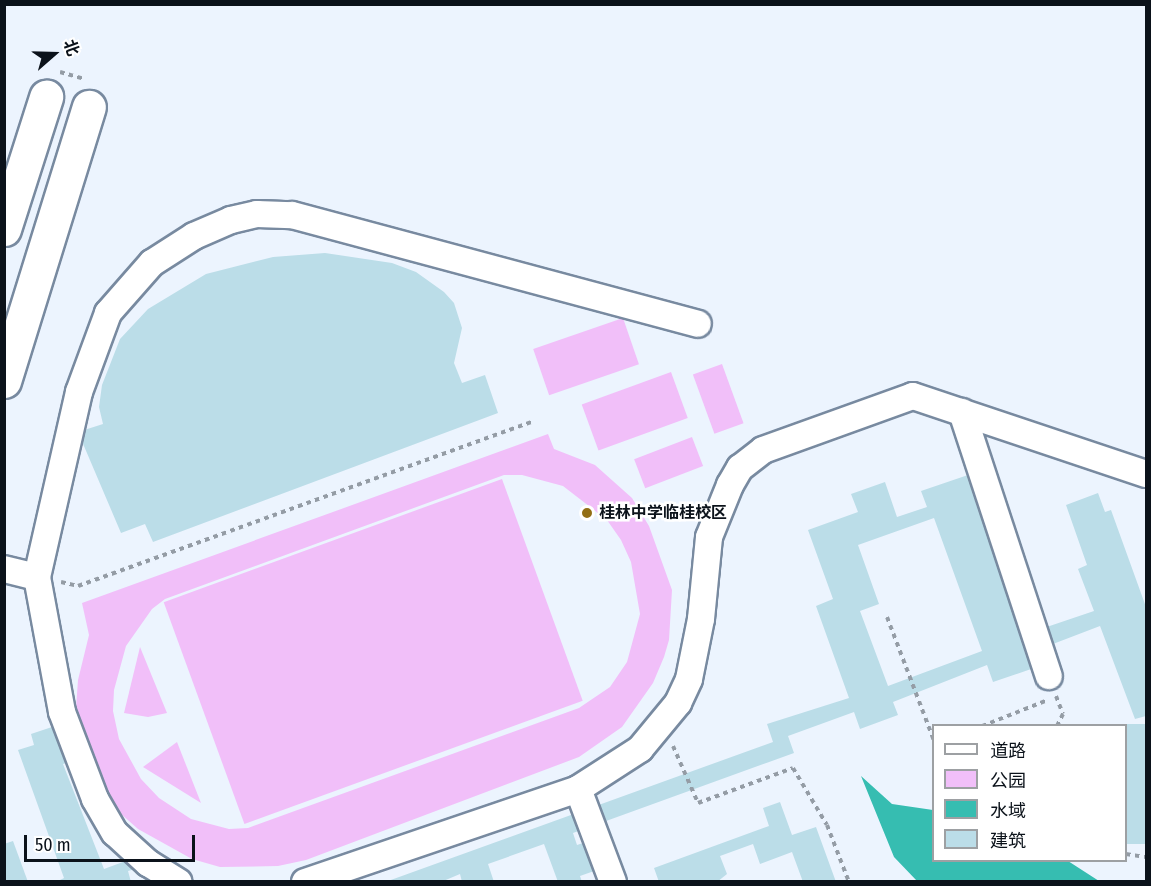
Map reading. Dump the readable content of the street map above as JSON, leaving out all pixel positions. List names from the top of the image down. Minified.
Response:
{"places":["桂林中学临桂校区"],"legend":["道路","公园","水域","建筑"],"scale_bar":"50 m","north":"right"}
